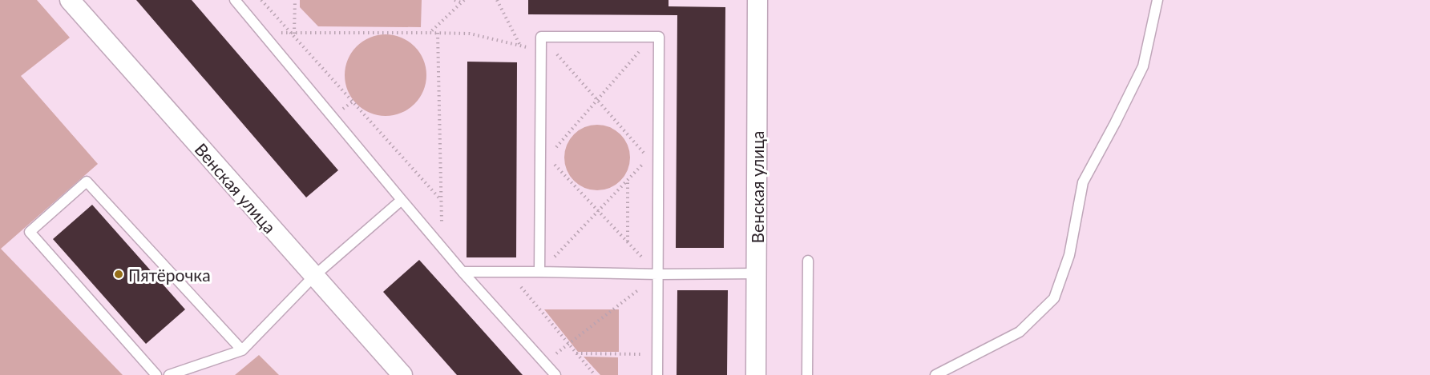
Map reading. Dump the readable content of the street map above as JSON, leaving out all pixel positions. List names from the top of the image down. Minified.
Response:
{"streets":{"street":["Венская улица"]},"places":["Пятёрочка"]}
